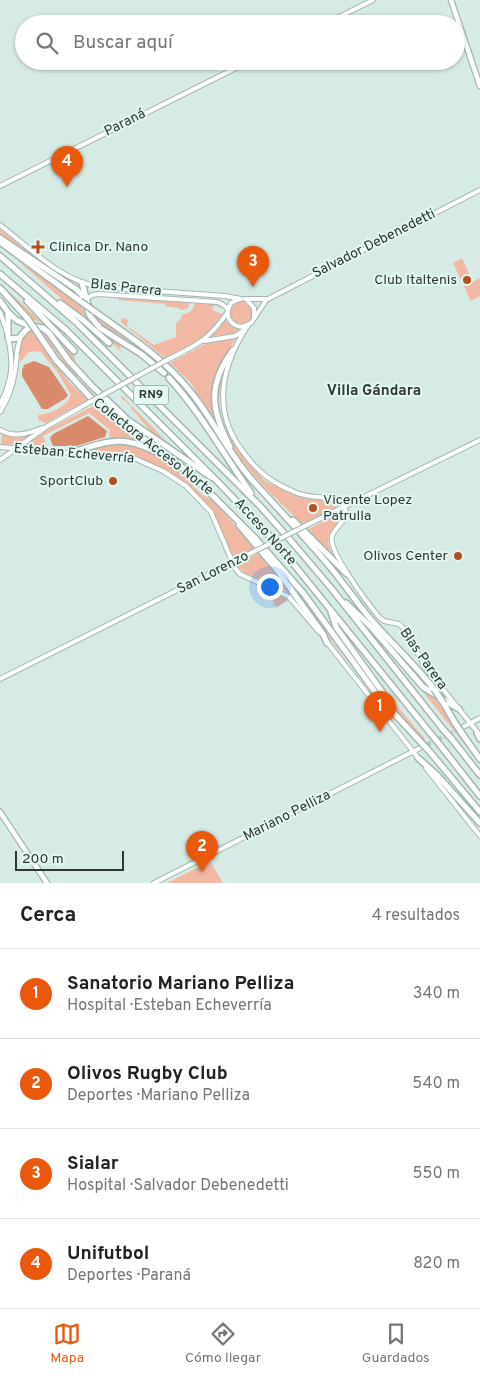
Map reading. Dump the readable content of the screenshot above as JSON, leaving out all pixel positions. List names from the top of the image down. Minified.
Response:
{"streets":{"highway":["RN9","Colectora Acceso Norte","Acceso Norte"],"street":["Paraná","Salvador Debenedetti","Blas Parera","Esteban Echeverría","San Lorenzo","Mariano Pelliza"]},"crossings":[["Salvador Debenedetti","Blas Parera"],["Blas Parera","San Lorenzo"],["Esteban Echeverría","San Lorenzo"],["Esteban Echeverría","Mariano Pelliza"]],"districts":["Villa Gándara"],"places":{"health":["Clinica Dr. Nano"],"other":["Club Italtenis","SportClub","Vicente Lopez Patrulla","Olivos Center"]},"scale_bar":"200 m","page":{"search":"Buscar aquí","pins":["4","3","1","2"],"scale":"200 m","heading":["Cerca","4 resultados"],"list":[{"mark":"1","name":"Sanatorio Mariano Pelliza","note":"Hospital · Esteban Echeverría","value":"340 m"},{"mark":"2","name":"Olivos Rugby Club","note":"Deportes · Mariano Pelliza","value":"540 m"},{"mark":"3","name":"Sialar","note":"Hospital · Salvador Debenedetti","value":"550 m"},{"mark":"4","name":"Unifutbol","note":"Deportes · Paraná","value":"820 m"}],"nav":["Mapa","Cómo llegar","Guardados"]}}
